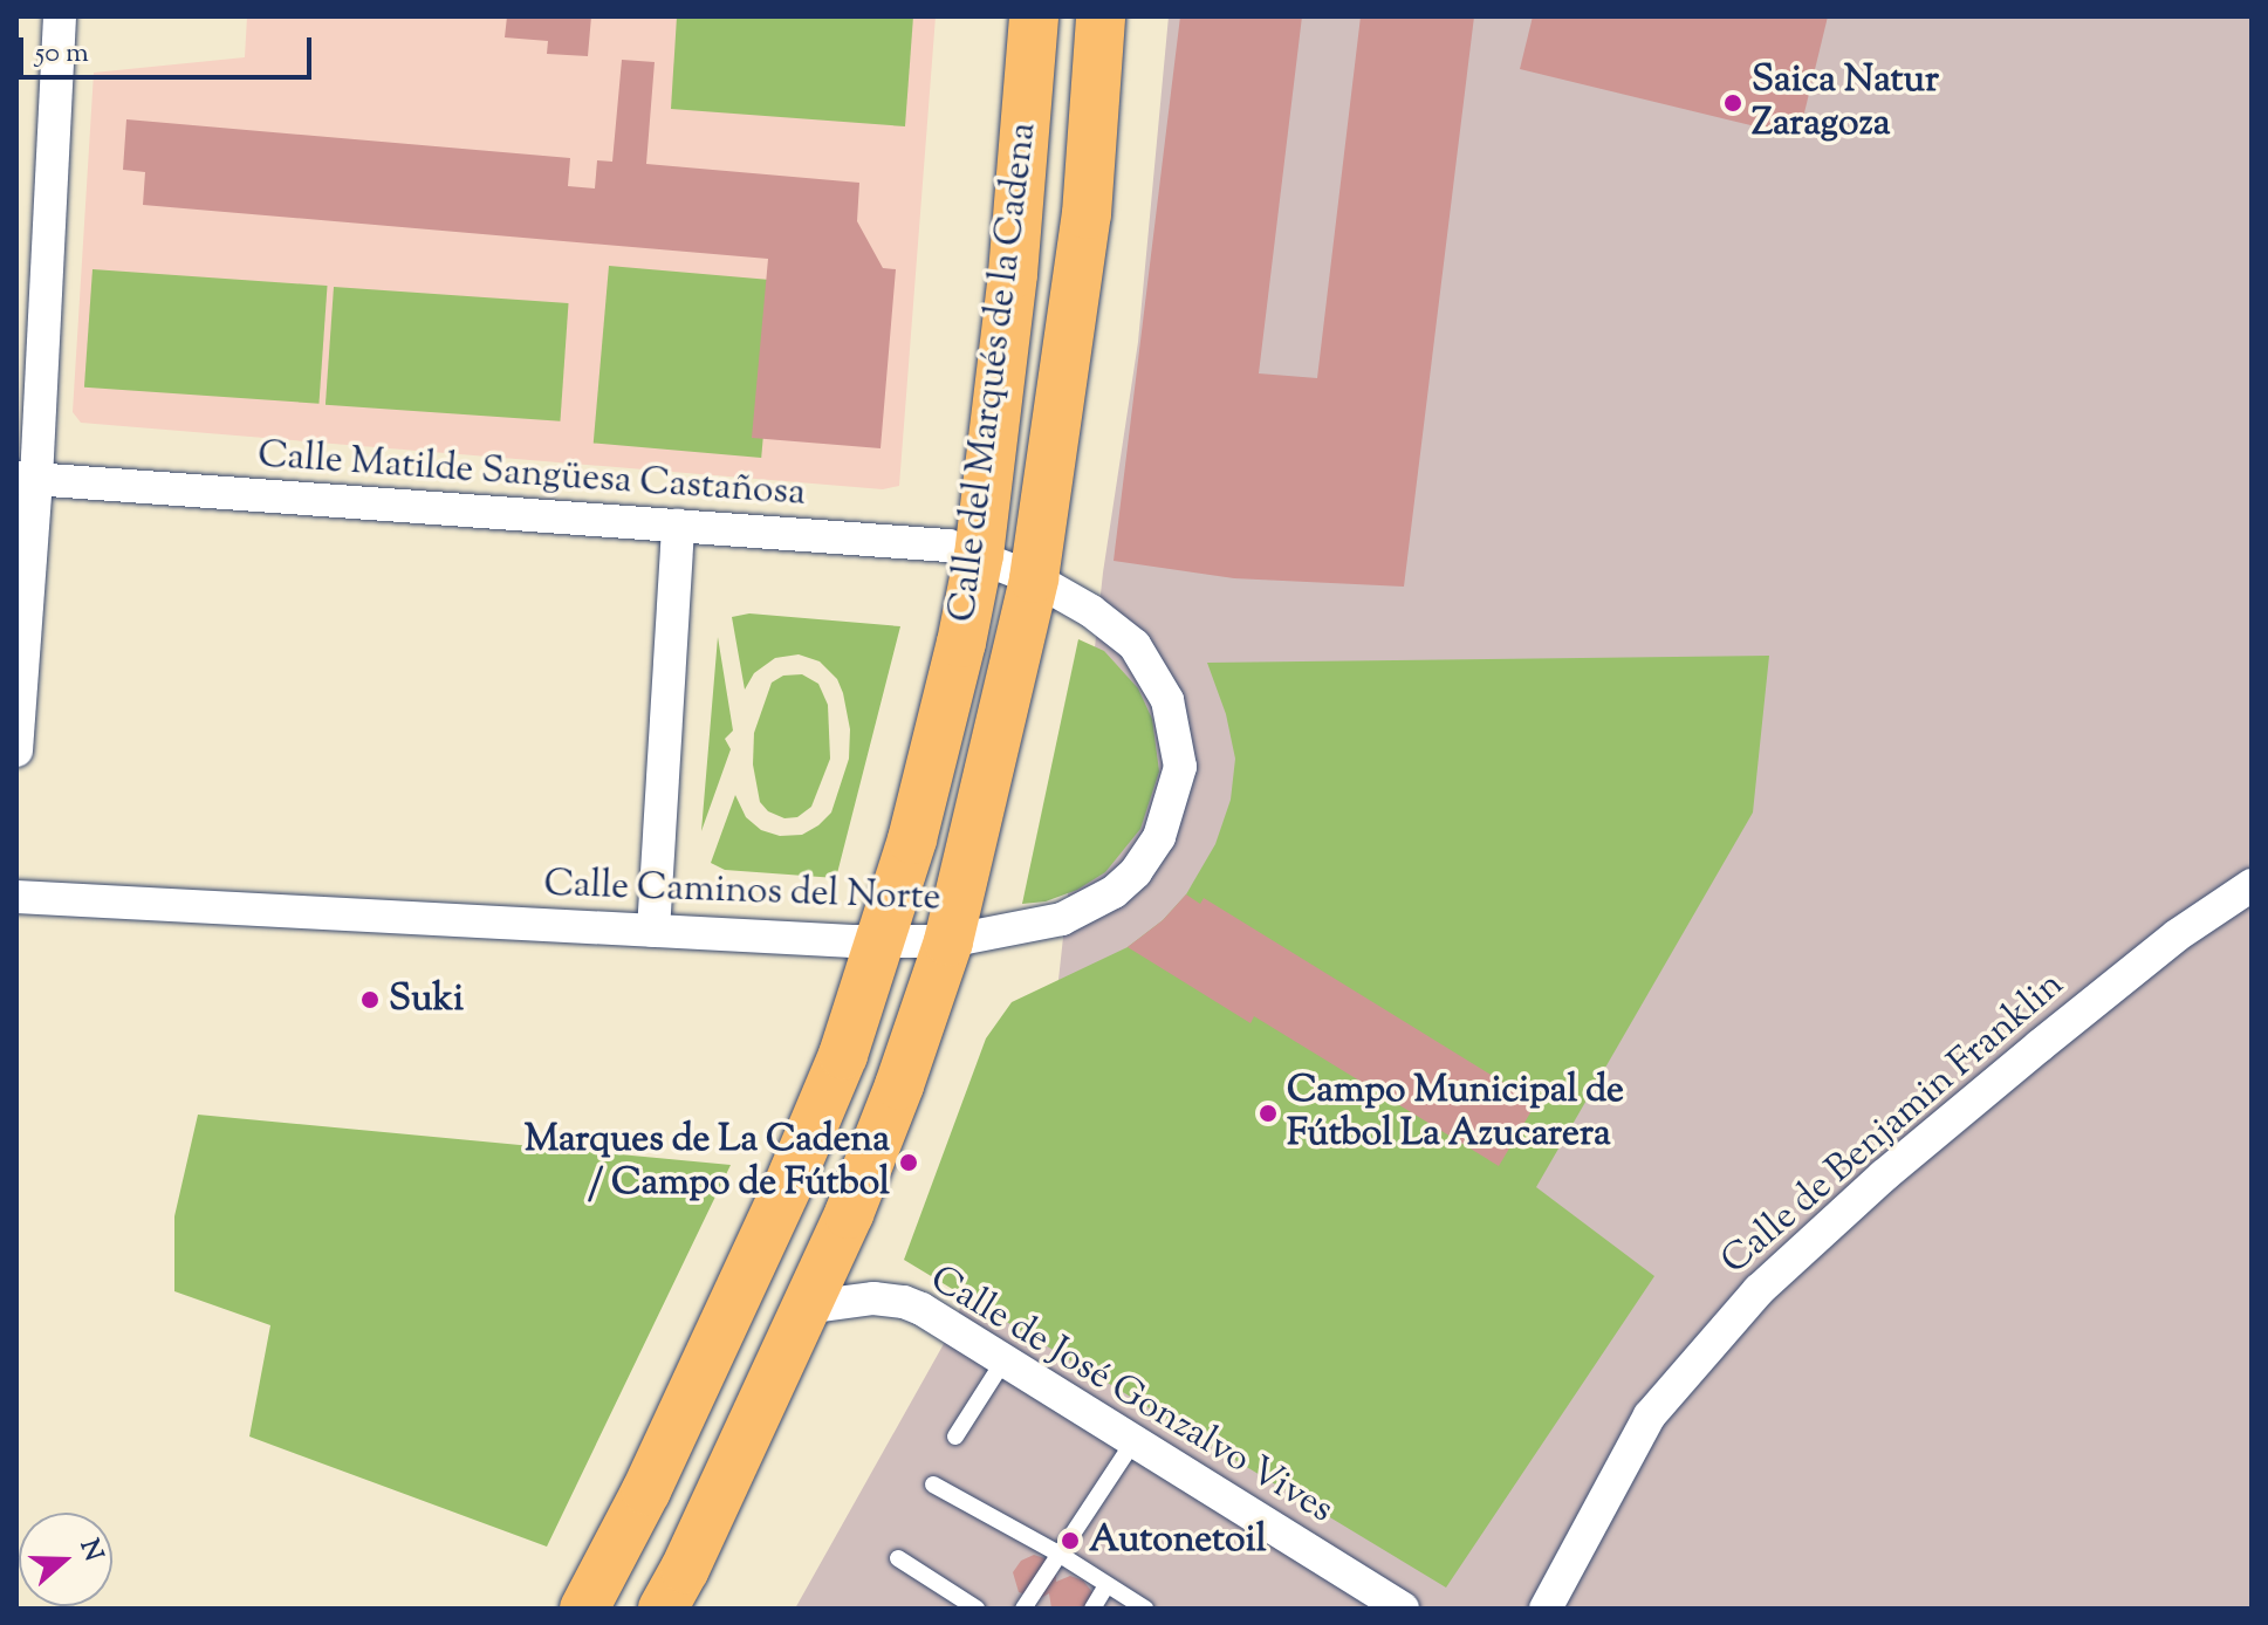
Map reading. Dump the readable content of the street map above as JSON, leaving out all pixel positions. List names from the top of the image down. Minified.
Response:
{"streets":{"main road":["Calle del Marqués de la Cadena"],"street":["Calle Matilde Sangüesa Castañosa","Calle Caminos del Norte","Calle de Benjamin Franklin","Calle de José Gonzalvo Vives"]},"crossings":[["Calle del Marqués de la Cadena","Calle Matilde Sangüesa Castañosa"],["Calle del Marqués de la Cadena","Calle Caminos del Norte"],["Calle del Marqués de la Cadena","Calle de José Gonzalvo Vives"],["Calle Matilde Sangüesa Castañosa","Calle Caminos del Norte"]],"places":["Saica Natur Zaragoza","Suki","Campo Municipal de Fútbol La Azucarera","Marques de La Cadena / Campo de Fútbol","Autonetoil"],"scale_bar":"50 m","north":"right"}
